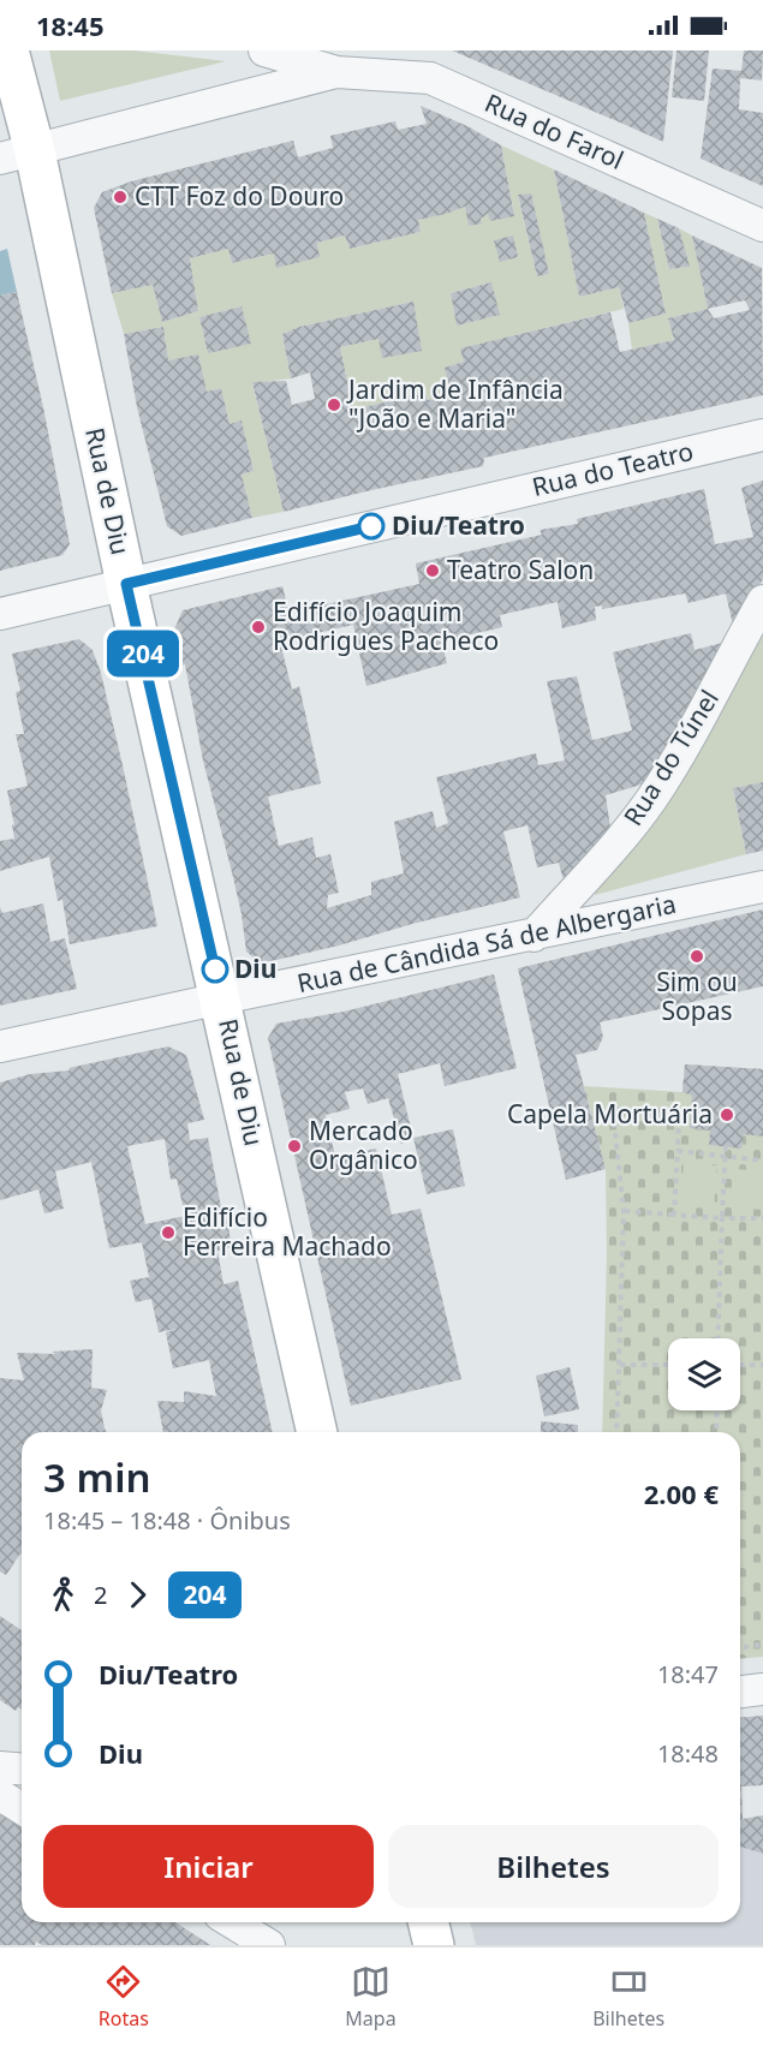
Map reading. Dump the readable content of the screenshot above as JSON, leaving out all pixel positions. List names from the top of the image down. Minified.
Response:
{"streets":{"main road":["Rua de Diu"],"street":["Rua do Farol","Rua do Teatro","Rua do Túnel","Rua de Cândida Sá de Albergaria"]},"crossings":[["Rua do Farol","Rua de Diu"],["Rua do Teatro","Rua de Diu"],["Rua de Diu","Rua de Cândida Sá de Albergaria"],["Rua do Túnel","Rua de Cândida Sá de Albergaria"]],"places":["CTT Foz do Douro","Jardim de Infância \"João e Maria\"","Diu/Teatro","Teatro Salon","Edifício Joaquim Rodrigues Pacheco","Sim ou Sopas","Diu","Capela Mortuária","Mercado Orgânico","Edifício Ferreira Machado"],"lines":["bus line 204"],"page":{"status":"18:45","on_map":"204","heading":["3 min","18:45 – 18:48 · Ônibus","2.00 €"],"legs":["2","204"],"list":[{"name":"Diu/Teatro","value":"18:47"},{"name":"Diu","value":"18:48"}],"buttons":["Iniciar","Bilhetes"],"tabs":["Rotas","Mapa","Bilhetes"]}}
